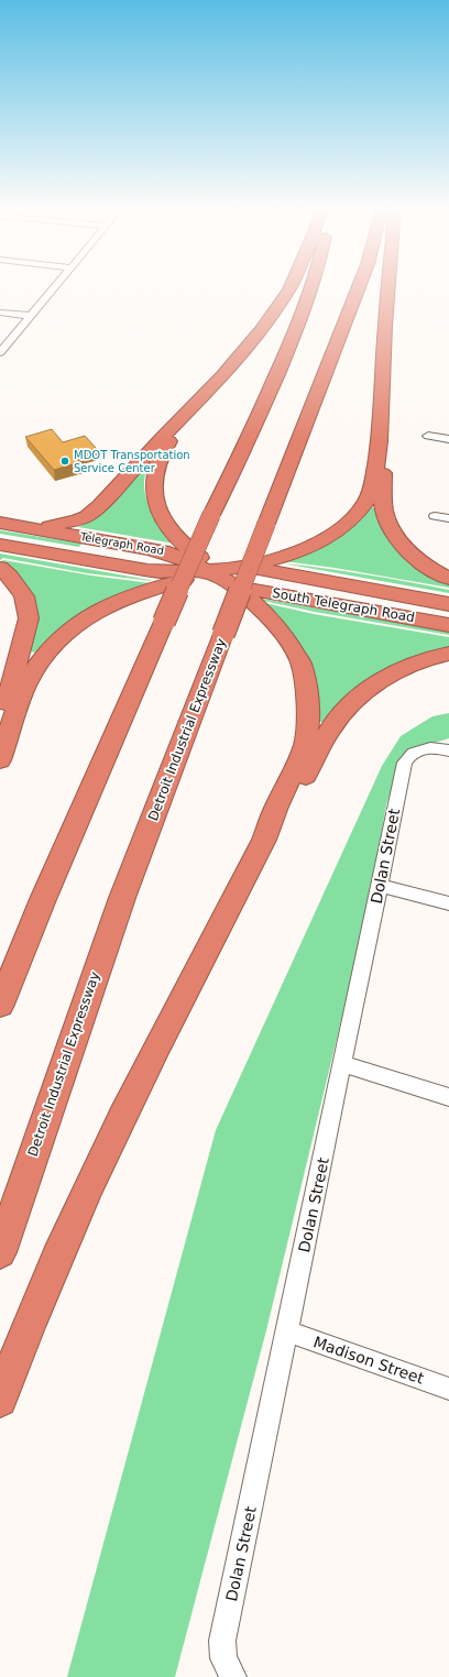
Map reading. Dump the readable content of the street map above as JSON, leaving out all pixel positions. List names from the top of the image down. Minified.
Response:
{"streets":{"highway":["Telegraph Road","South Telegraph Road","Detroit Industrial Expressway"],"street":["Dolan Street","Madison Street"]},"crossings":[["Telegraph Road","South Telegraph Road"],["Dolan Street","Madison Street"]],"places":["MDOT Transportation Service Center"]}
